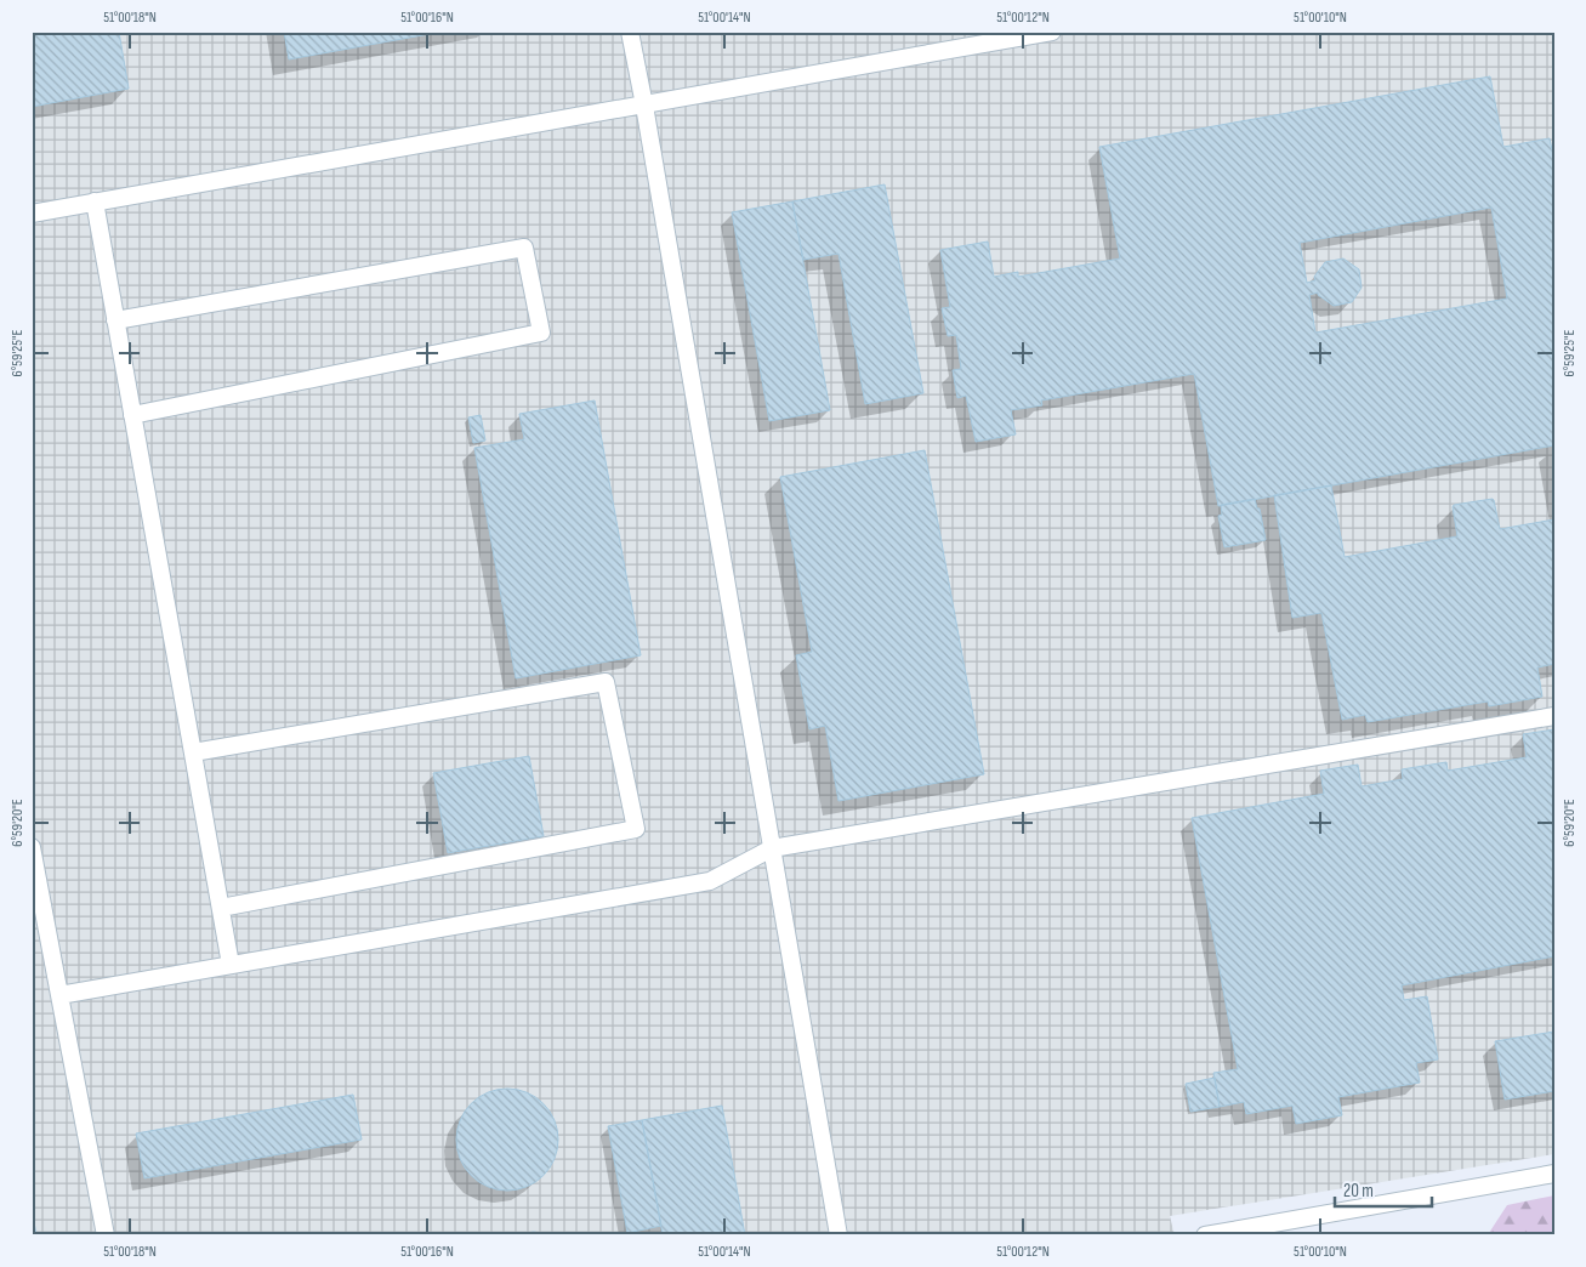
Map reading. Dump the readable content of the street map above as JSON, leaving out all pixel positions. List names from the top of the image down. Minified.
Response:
{"scale_bar":"20 m","coordinates":["51°00'18\"N","51°00'16\"N","51°00'14\"N","51°00'12\"N","51°00'10\"N","6°59'25\"E","6°59'20\"E"]}
